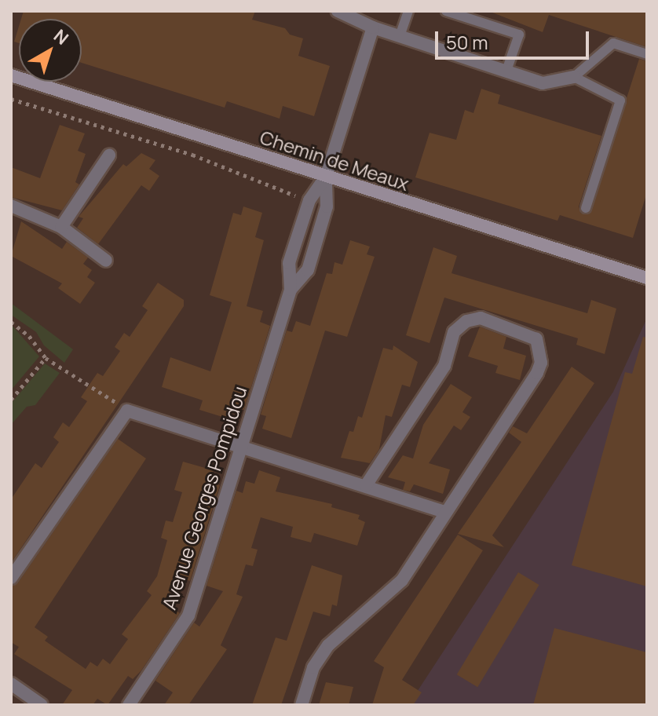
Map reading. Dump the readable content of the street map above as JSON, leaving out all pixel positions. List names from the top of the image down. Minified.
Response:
{"streets":{"main road":["Chemin de Meaux"],"street":["Avenue Georges Pompidou"]},"crossings":[["Chemin de Meaux","Avenue Georges Pompidou"]],"scale_bar":"50 m","north":"top right"}
